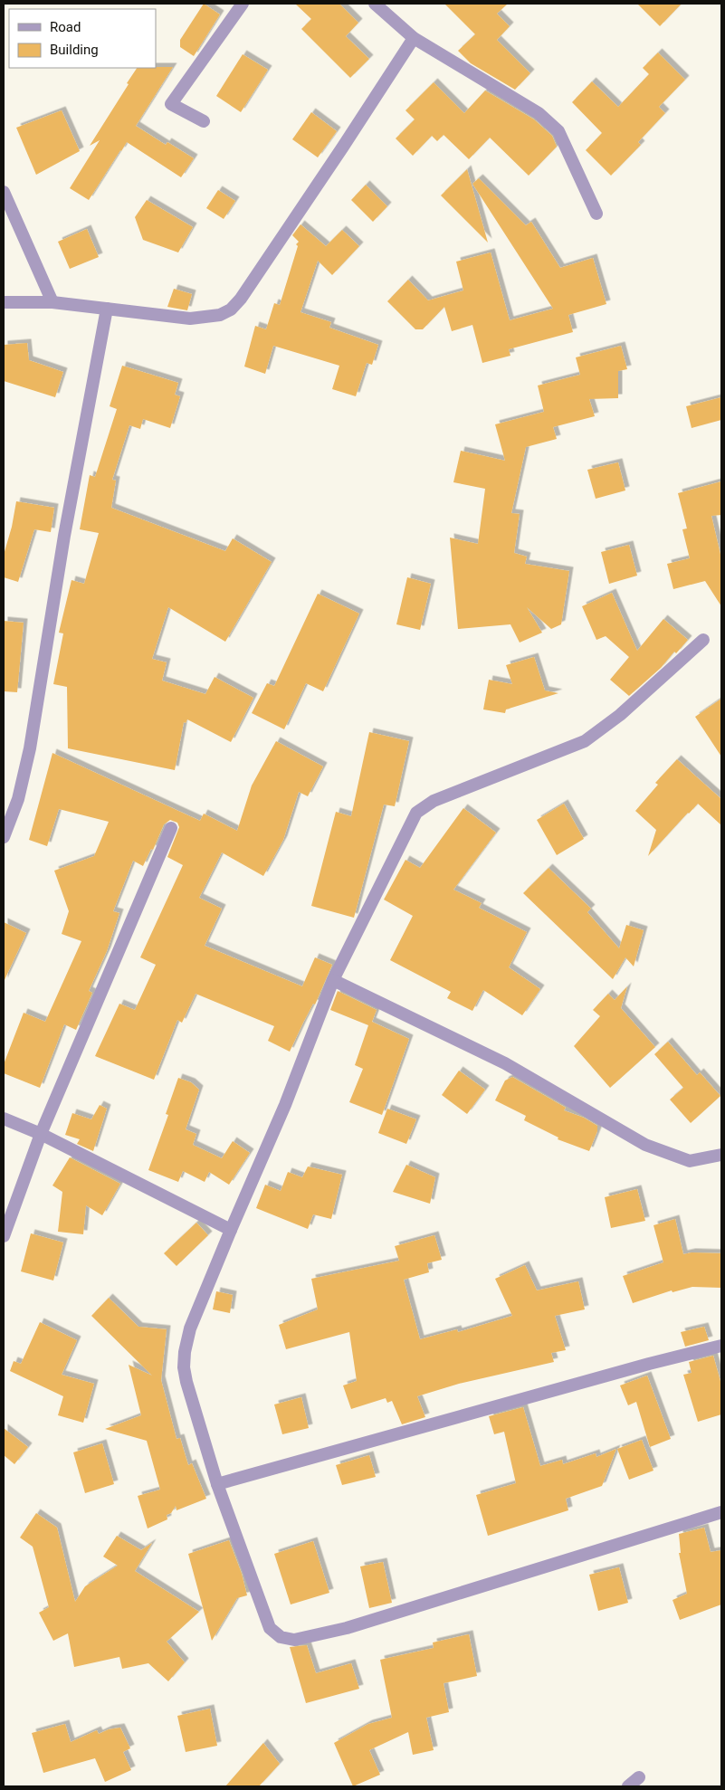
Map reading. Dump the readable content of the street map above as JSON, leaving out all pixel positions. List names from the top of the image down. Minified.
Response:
{"legend":["Road","Building"]}
